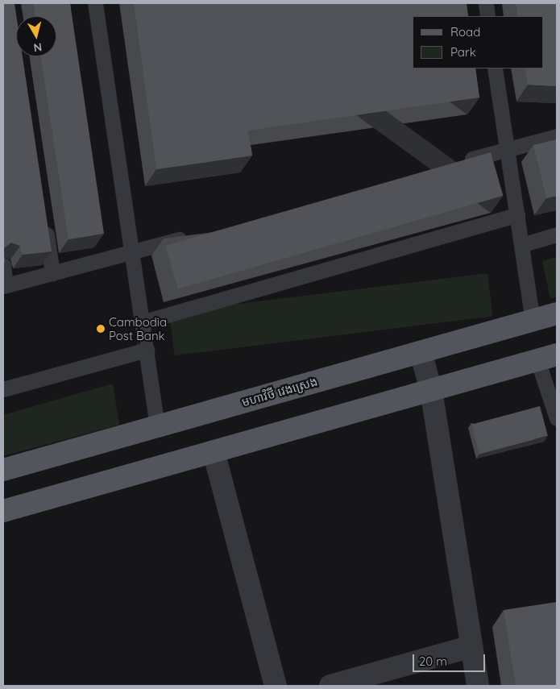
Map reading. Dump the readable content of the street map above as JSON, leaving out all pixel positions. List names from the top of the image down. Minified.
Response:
{"streets":{"main road":["មហាវិថី វេងស្រេង"]},"places":["Cambodia Post Bank"],"legend":["Road","Park"],"scale_bar":"20 m","north":"bottom"}
